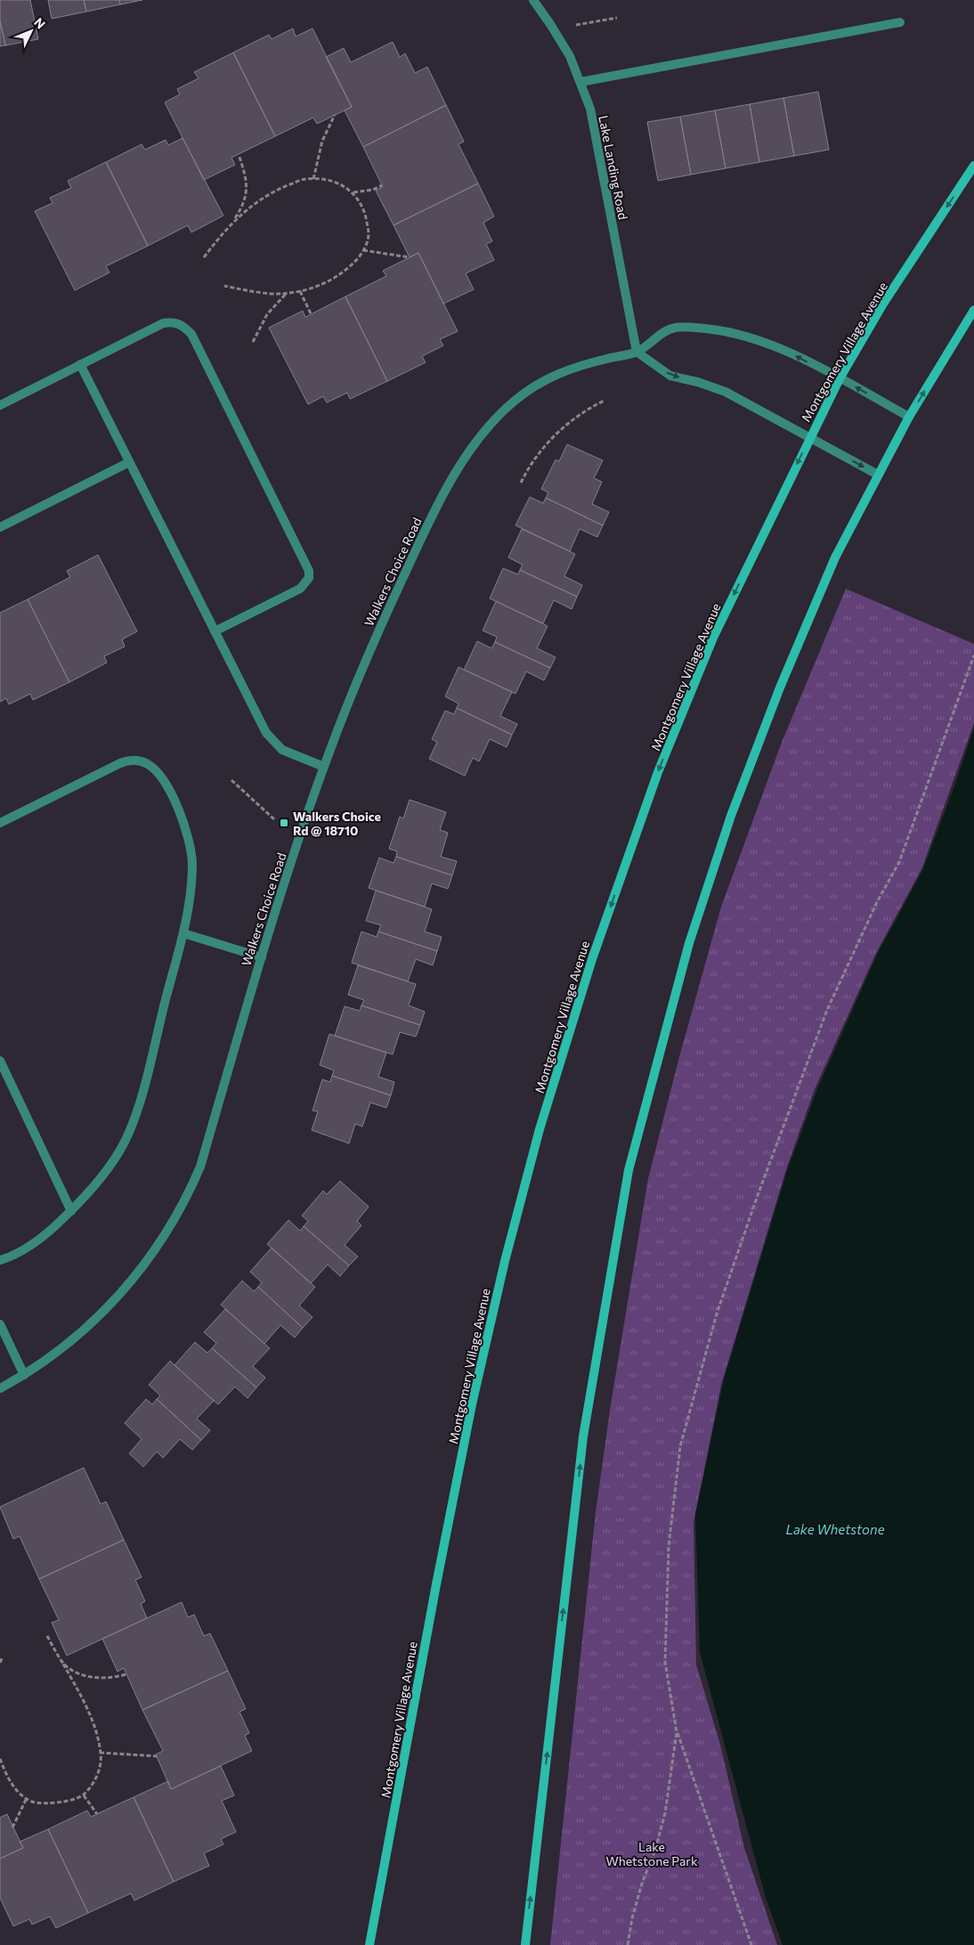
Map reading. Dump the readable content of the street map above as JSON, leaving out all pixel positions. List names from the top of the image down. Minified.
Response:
{"streets":{"main road":["Montgomery Village Avenue"],"street":["Lake Landing Road","Walkers Choice Road"]},"crossings":[["Lake Landing Road","Walkers Choice Road"],["Montgomery Village Avenue","Walkers Choice Road"]],"one_way":["Montgomery Village Avenue"],"water":["Lake Whetstone"],"parks":["Lake Whetstone Park"],"places":{"transit":["Walkers Choice Rd @ 18710"]},"north":"top right"}
